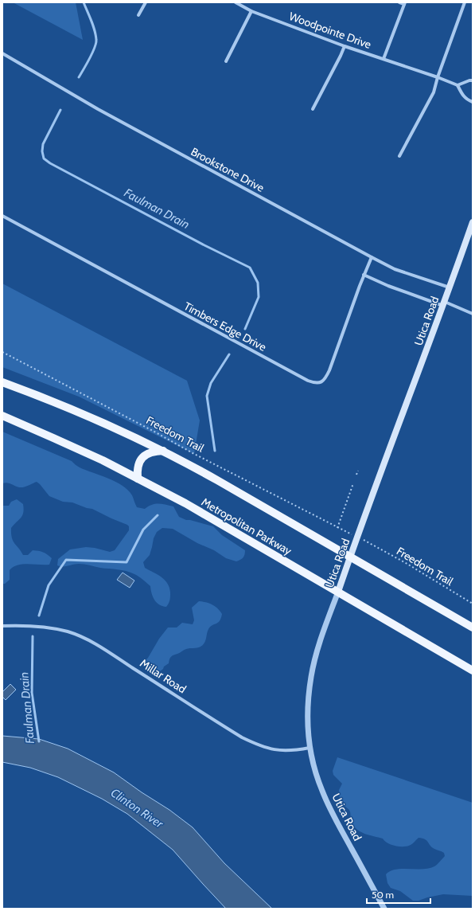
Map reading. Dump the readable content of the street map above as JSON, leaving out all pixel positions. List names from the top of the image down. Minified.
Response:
{"streets":{"main road":["Utica Road","Metropolitan Parkway"],"street":["Woodpointe Drive","Brookstone Drive","Timbers Edge Drive","Millar Road"],"path":["Freedom Trail"]},"crossings":[["Brookstone Drive","Utica Road"],["Brookstone Drive","Timbers Edge Drive"],["Utica Road","Metropolitan Parkway"],["Utica Road","Millar Road"]],"water":["Faulman Drain","Clinton River"],"scale_bar":"50 m"}
